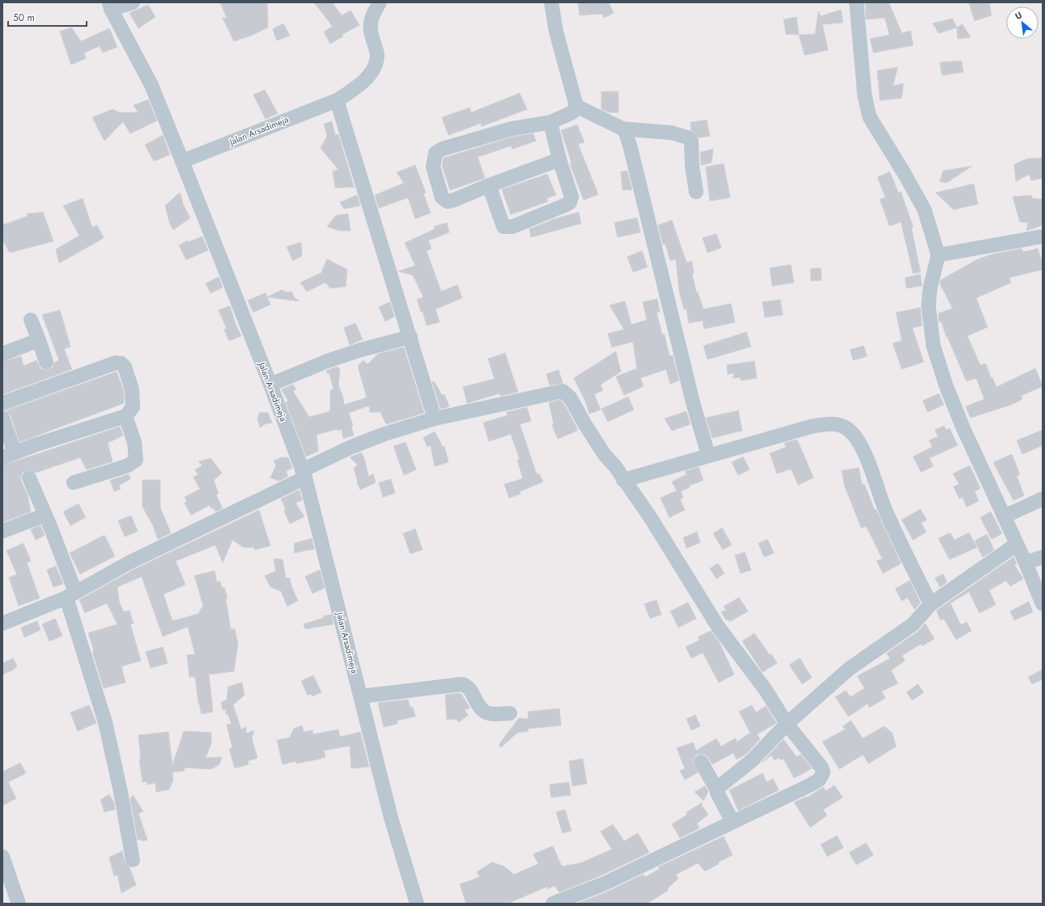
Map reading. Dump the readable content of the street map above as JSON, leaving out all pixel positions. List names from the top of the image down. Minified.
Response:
{"streets":{"street":["Jalan Arsadimeja"]},"scale_bar":"50 m","north":"top left"}
